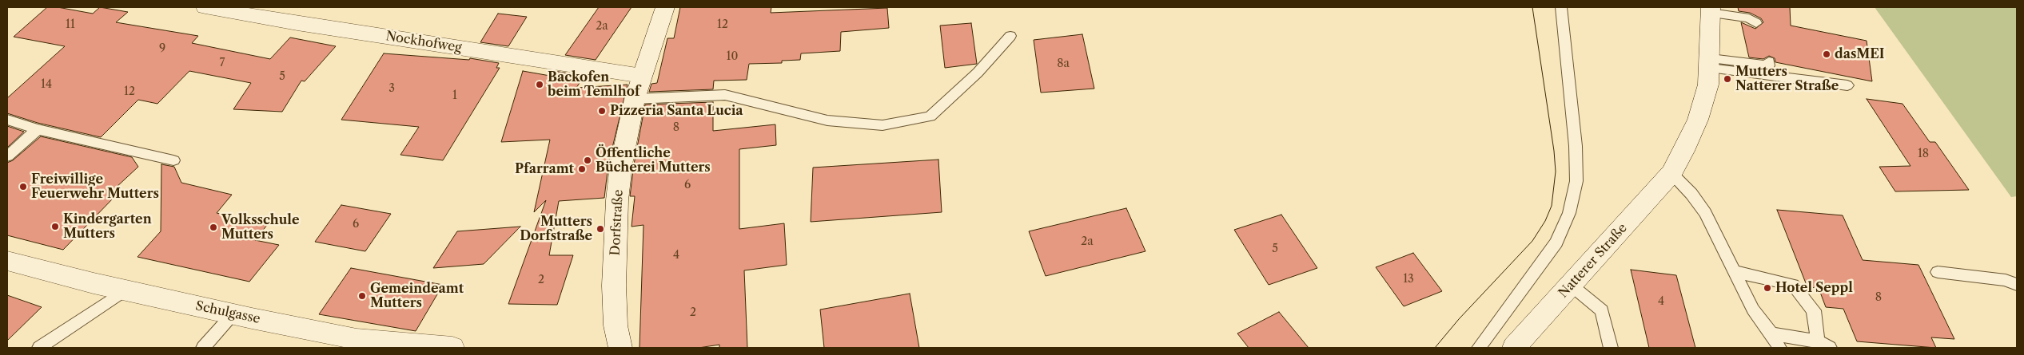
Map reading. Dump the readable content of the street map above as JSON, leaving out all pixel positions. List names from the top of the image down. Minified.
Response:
{"streets":{"street":["Nockhofweg","Dorfstraße","Natterer Straße","Schulgasse"]},"crossings":[["Nockhofweg","Dorfstraße"]],"places":["dasMEI","Mutters Natterer Straße","Backofen beim Temlhof","Pizzeria Santa Lucia","Öffentliche Bücherei Mutters","Pfarramt","Freiwillige Feuerwehr Mutters","Kindergarten Mutters","Volksschule Mutters","Mutters Dorfstraße","Hotel Seppl","Gemeindeamt Mutters"],"house_numbers":["11","12","2a","9","10","7","8a","5","14","3","12","1","8","18","6","6","2a","5","4","13","2","8","4","2"]}
